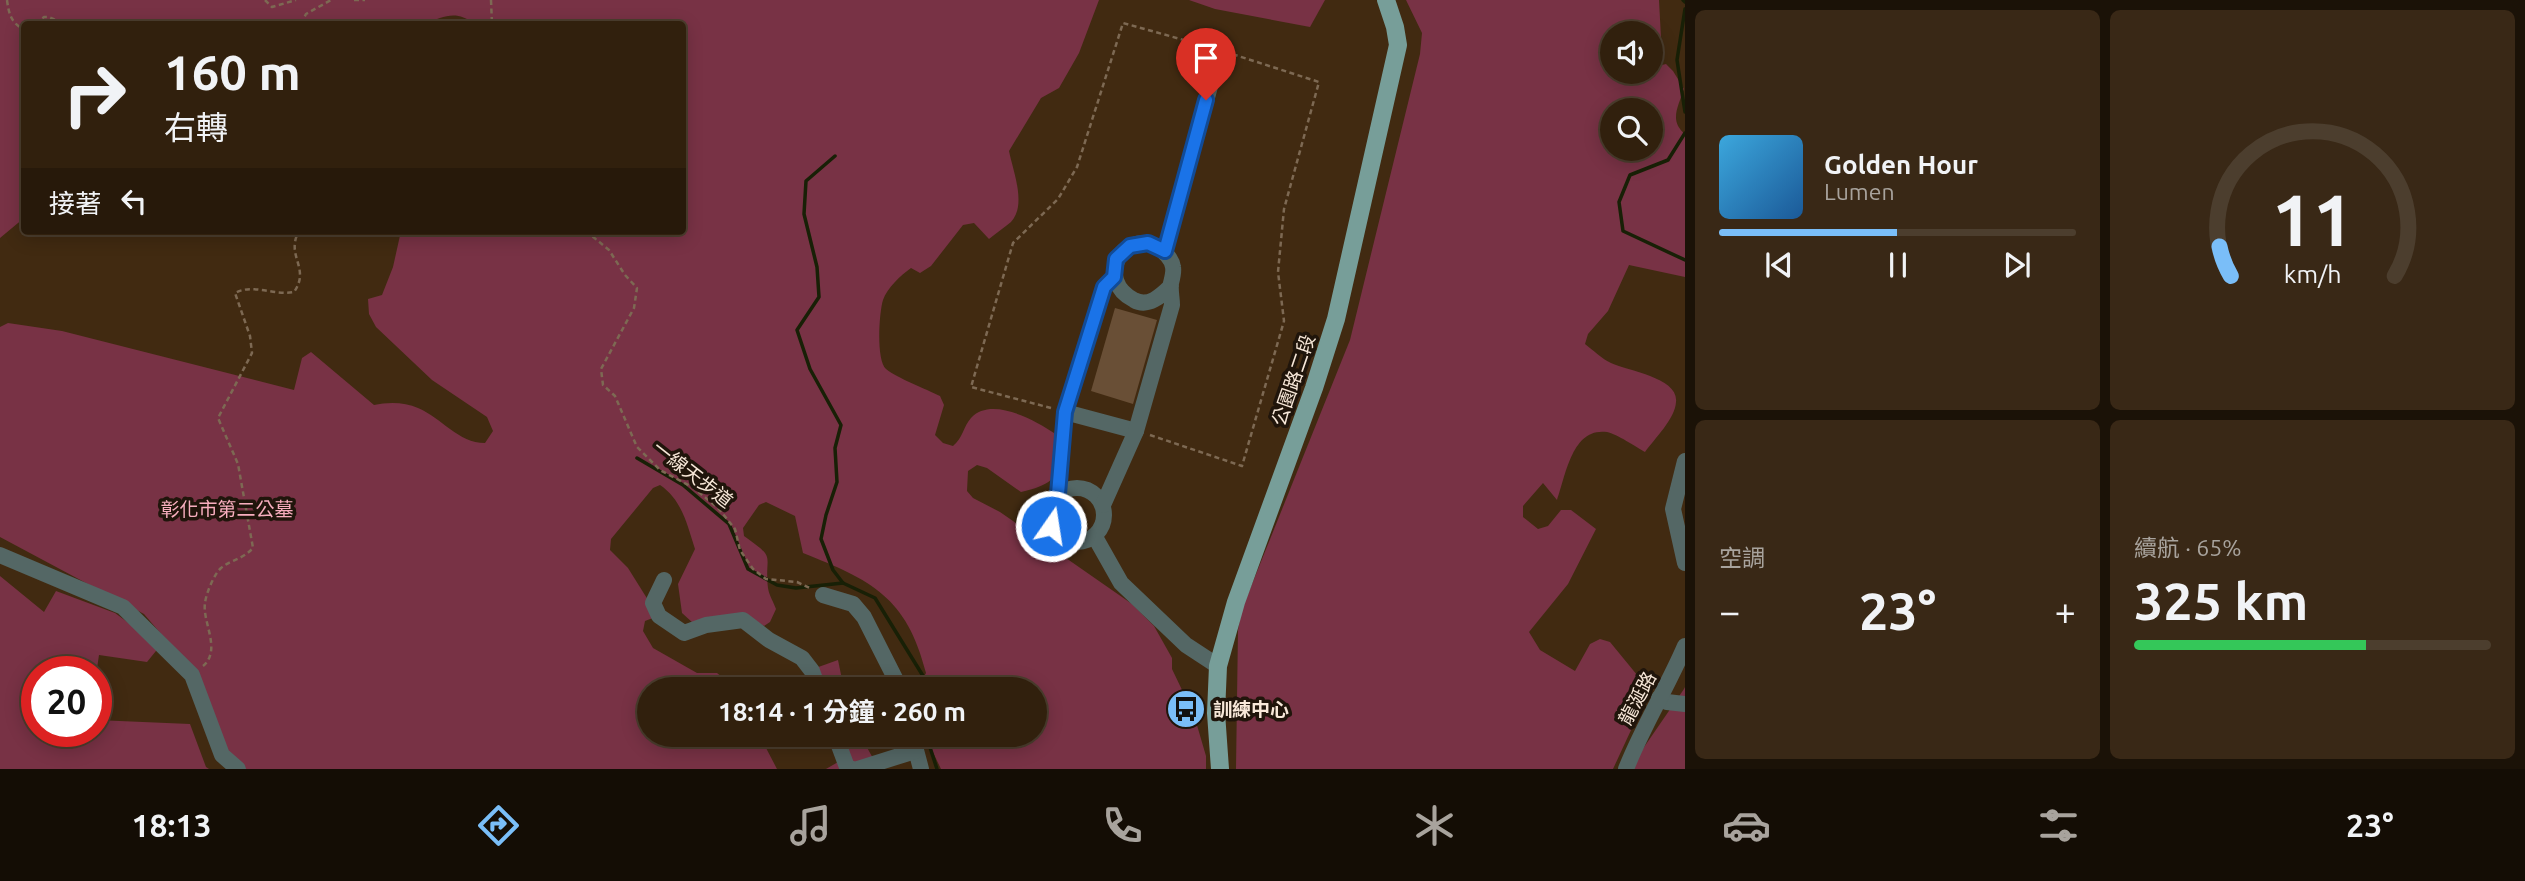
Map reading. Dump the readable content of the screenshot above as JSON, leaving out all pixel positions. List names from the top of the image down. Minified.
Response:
{"streets":{"main road":["公園路二段"],"street":["龍涎路"],"path":["一線天步道"]},"parks":["彰化市第二公墓"],"places":{"bus stop":["訓練中心"]},"page":{"turn":["160 m","右轉"],"song":["Golden Hour","Lumen"],"then":"接著","tile":["空調",["續航 · 65%","325 km"]],"heat":["−","23°","+"],"limit":"20","trip":"18:14 · 1 分鐘 · 260 m","tabs":["18:13","23°"],"gauge":["11","km/h"]}}
